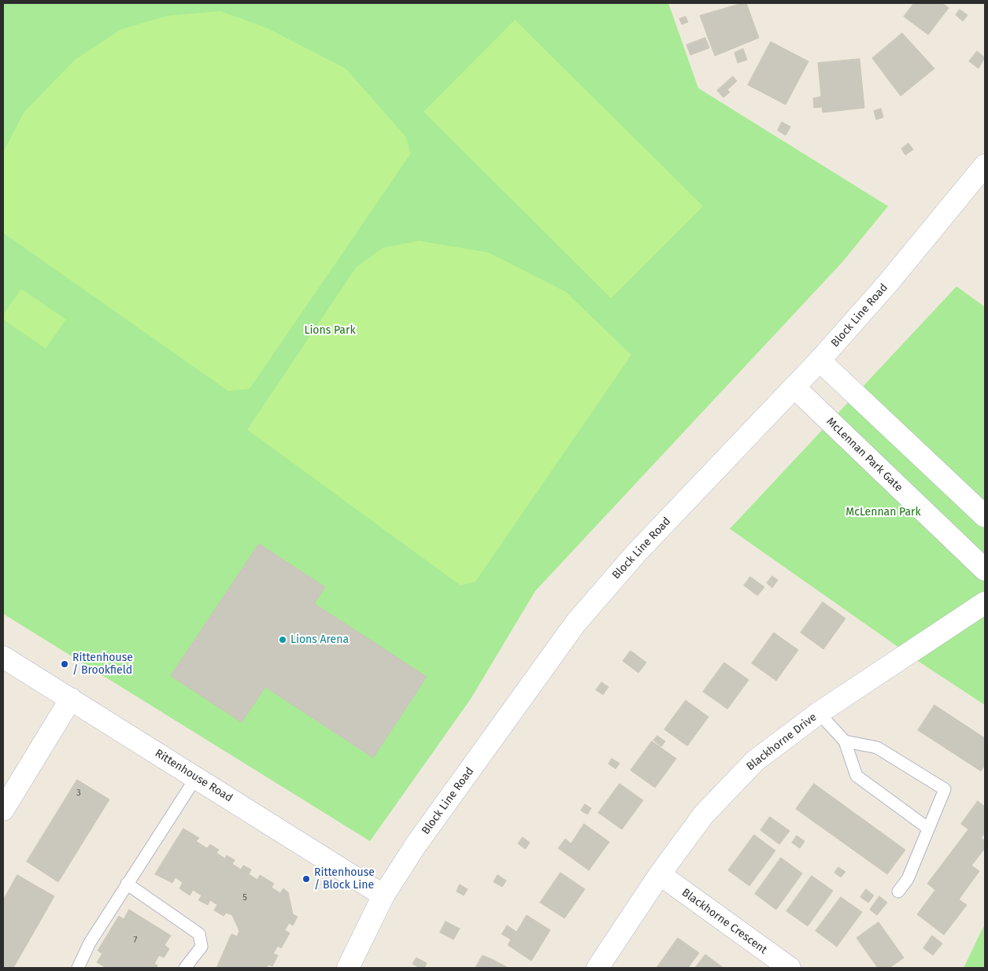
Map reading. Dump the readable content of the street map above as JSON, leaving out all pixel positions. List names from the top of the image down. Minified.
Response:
{"streets":{"street":["Block Line Road","McLennan Park Gate","Blackhorne Drive","Rittenhouse Road","Blackhorne Crescent"]},"crossings":[["Block Line Road","McLennan Park Gate"],["Block Line Road","Rittenhouse Road"],["Blackhorne Drive","Blackhorne Crescent"]],"parks":["Lions Park","McLennan Park"],"places":["Lions Arena","Rittenhouse / Brookfield","Rittenhouse / Block Line"],"house_numbers":["3","5","7"]}
